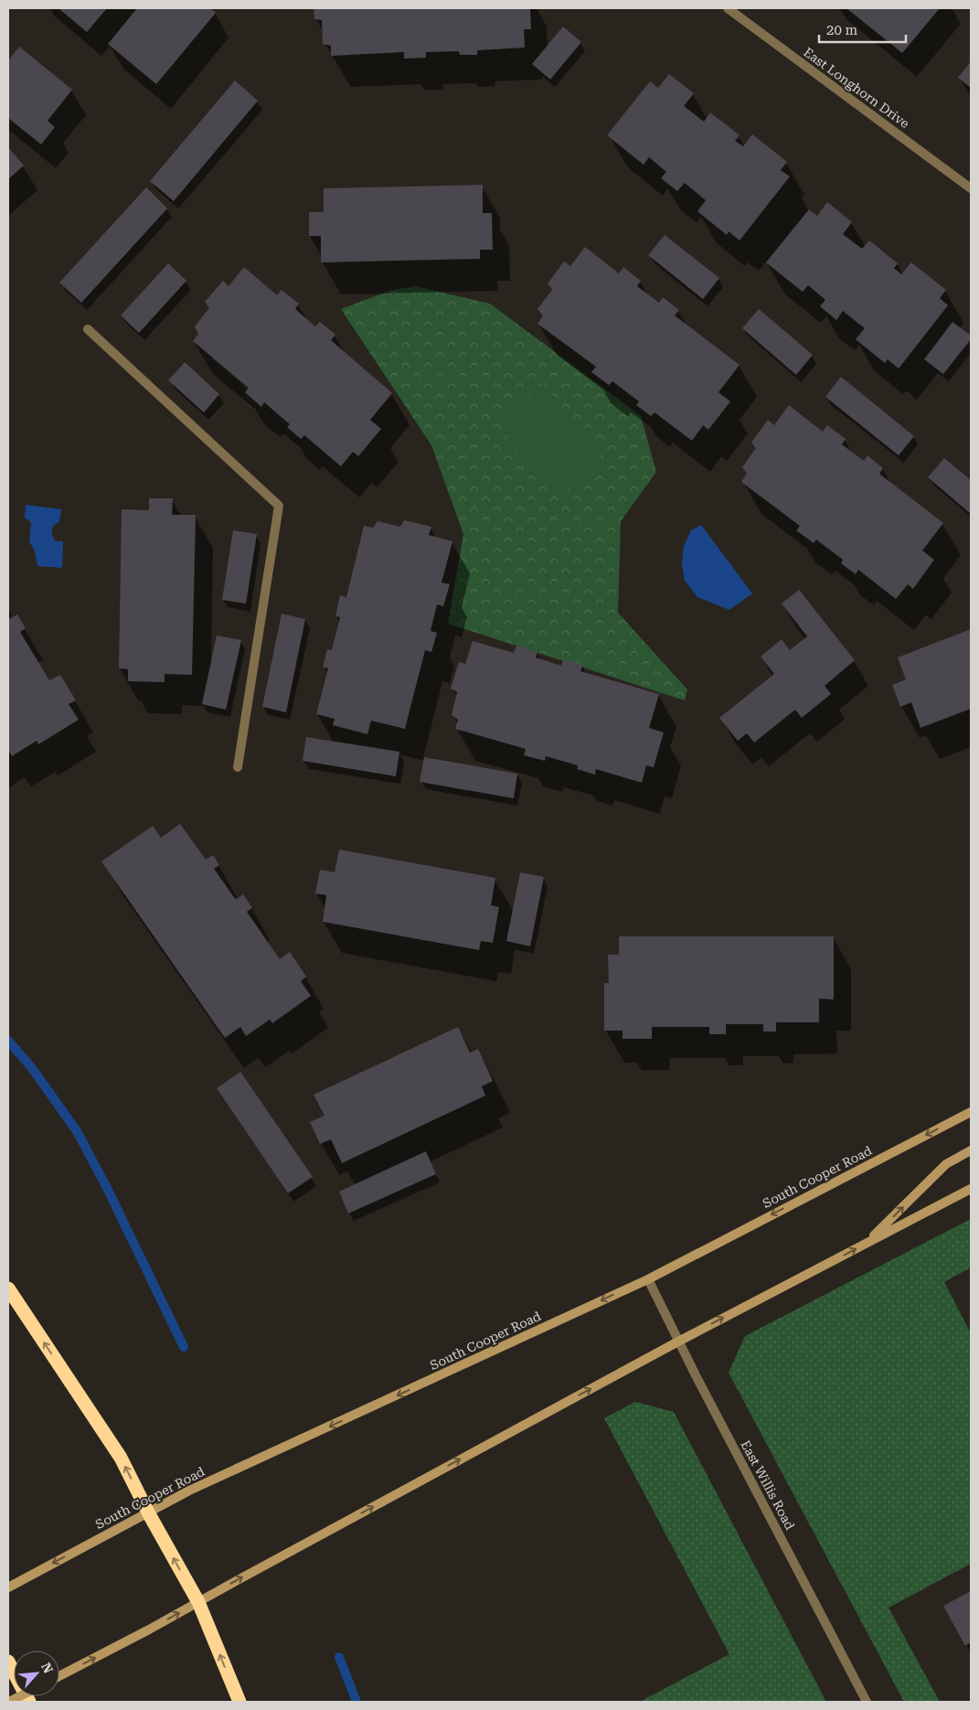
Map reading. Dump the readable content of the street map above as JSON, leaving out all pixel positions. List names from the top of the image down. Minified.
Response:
{"streets":{"main road":["South Cooper Road"],"street":["East Longhorn Drive","East Willis Road"]},"crossings":[["South Cooper Road","East Willis Road"]],"scale_bar":"20 m","north":"top right"}
